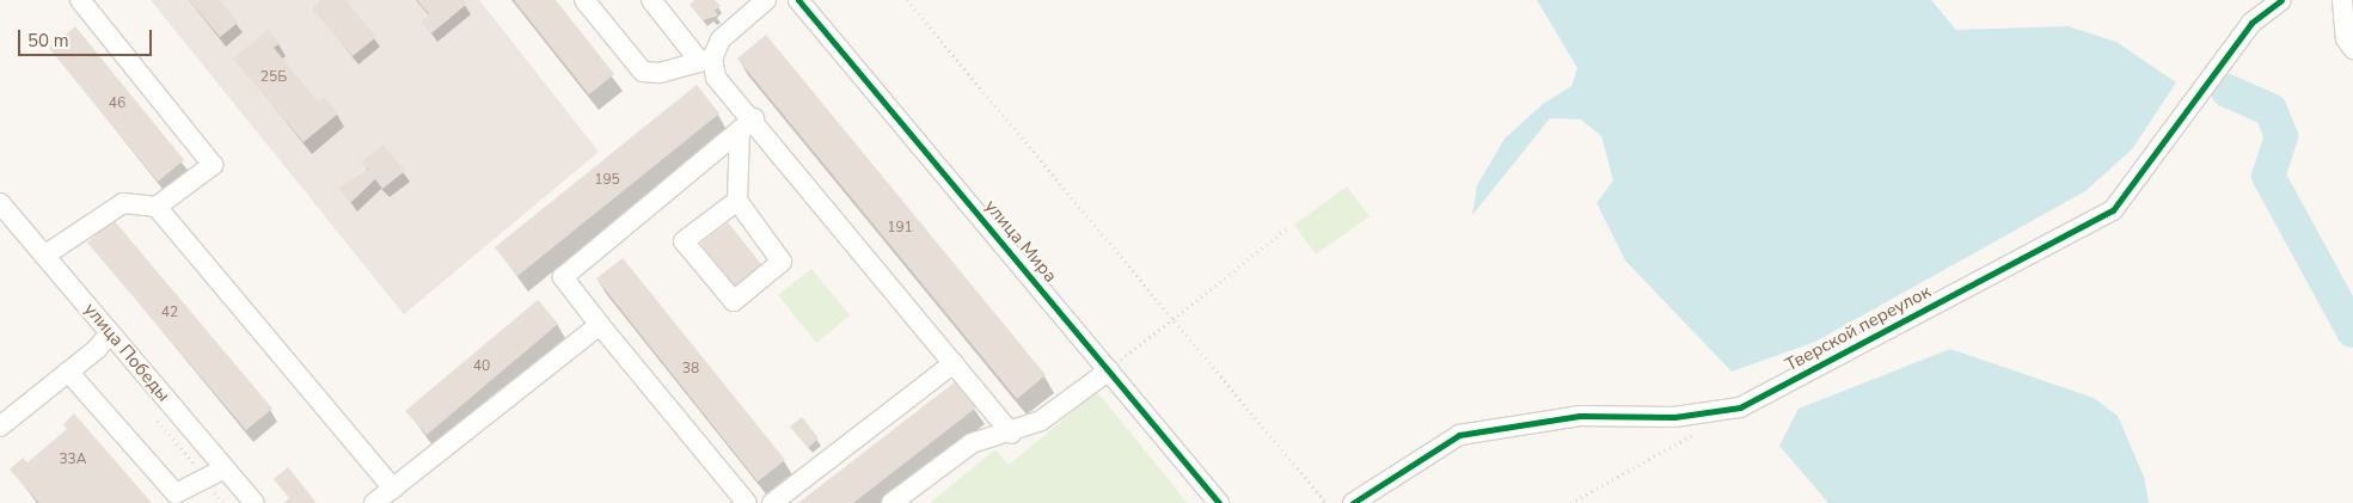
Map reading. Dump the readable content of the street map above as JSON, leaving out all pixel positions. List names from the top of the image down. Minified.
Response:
{"streets":{"street":["улица Мира","Тверской переулок","улица Победы"]},"house_numbers":["25Б","46","195","191","42","40","38","33А"],"scale_bar":"50 m"}
